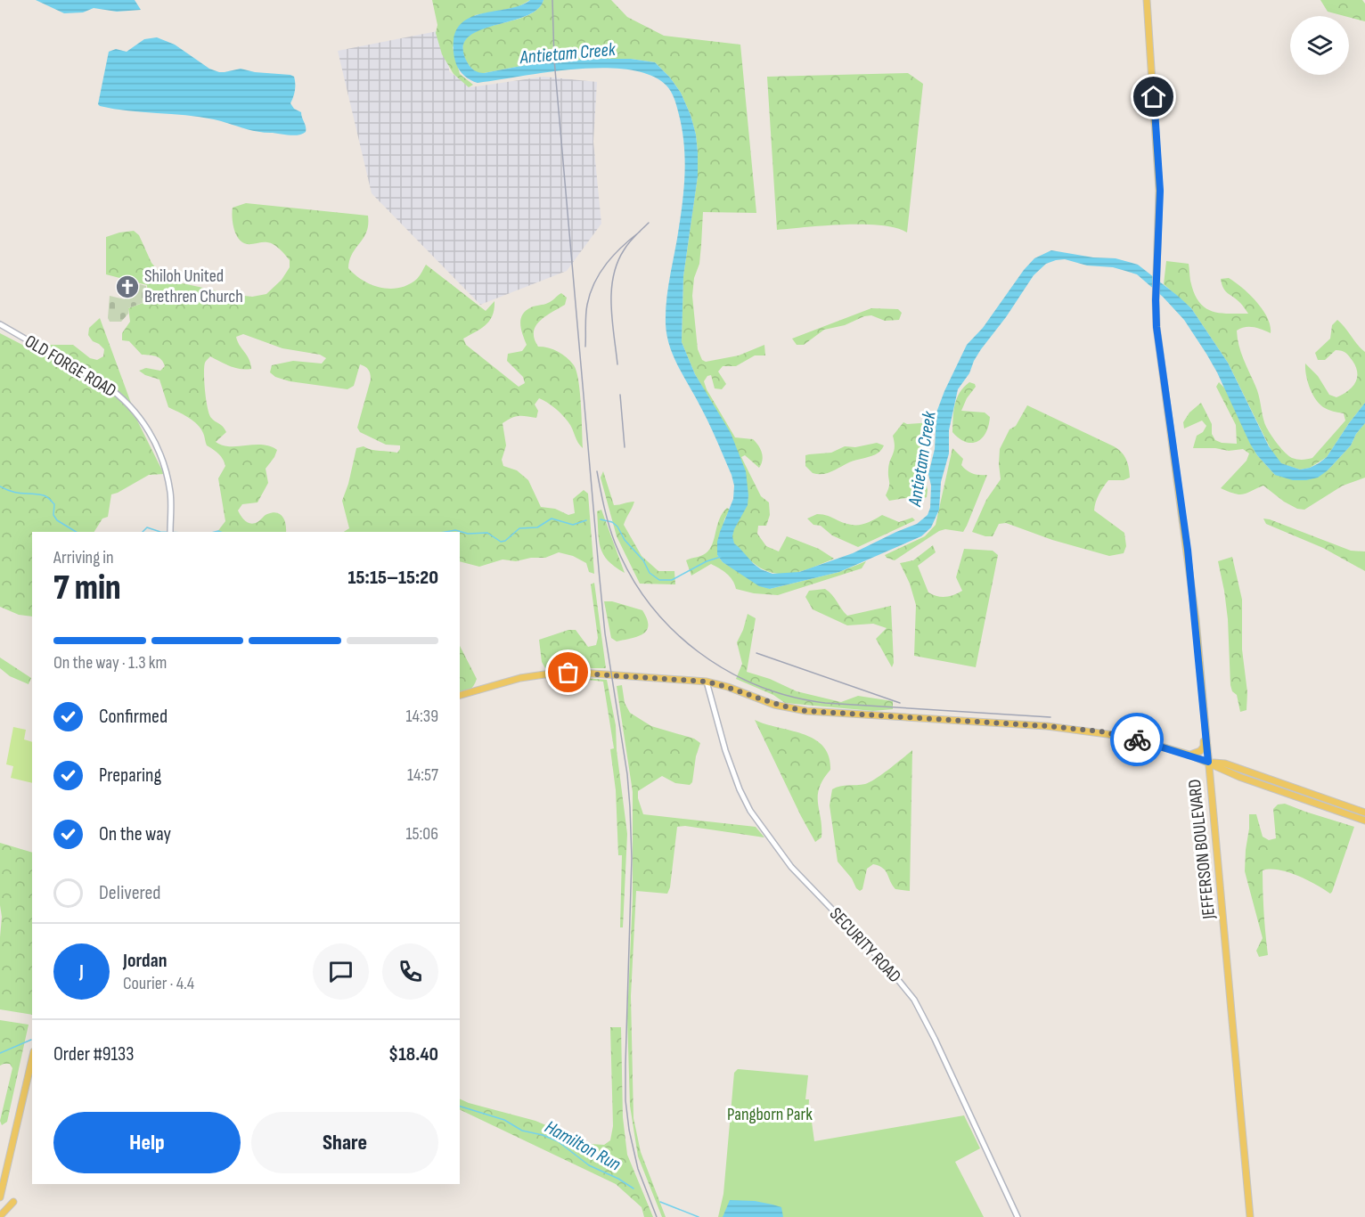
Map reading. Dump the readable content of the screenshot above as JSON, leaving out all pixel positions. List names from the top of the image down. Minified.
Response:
{"streets":{"main road":["JEFFERSON BOULEVARD"],"street":["OLD FORGE ROAD","SECURITY ROAD"]},"water":["Antietam Creek","Hamilton Run"],"parks":["Pangborn Park"],"places":{"church":["Shiloh United Brethren Church"]},"page":{"heading":["7 min","Arriving in","15:15–15:20"],"panel":["Jordan","Courier · 4.4","Order #9133","$18.40"],"bar":"On the way · 1.3 km","list":[["Confirmed","14:39"],["Preparing","14:57"],["On the way","15:06"],"Delivered"],"round":"J","buttons":["Help","Share"]}}
